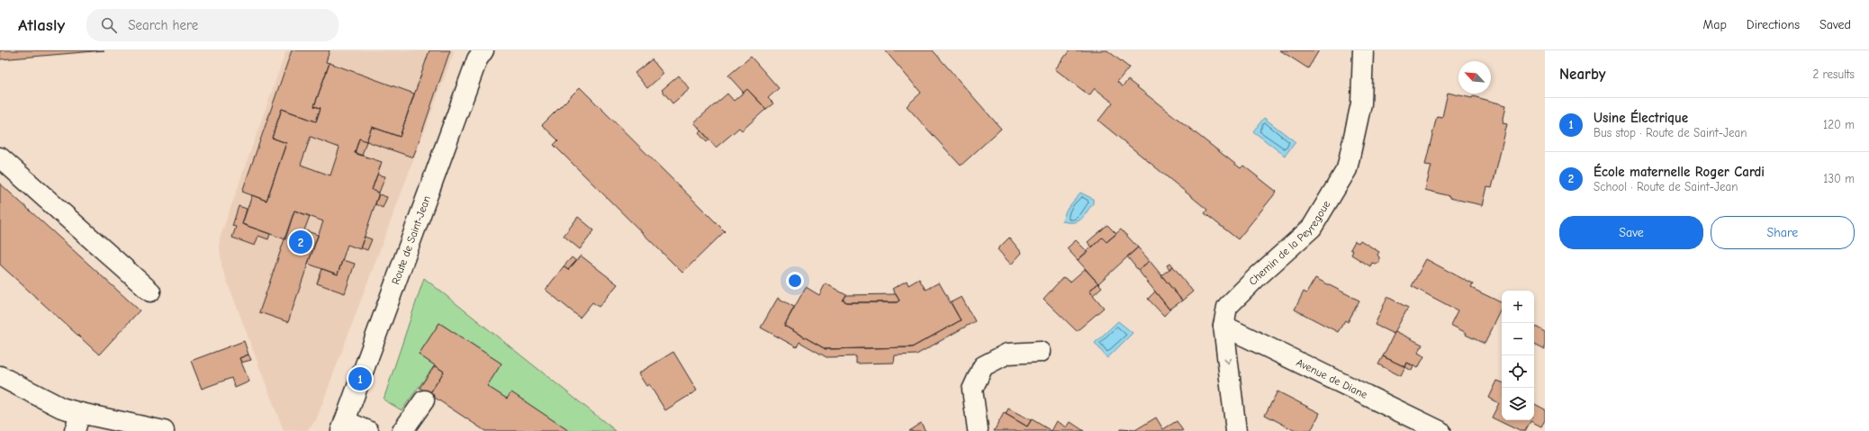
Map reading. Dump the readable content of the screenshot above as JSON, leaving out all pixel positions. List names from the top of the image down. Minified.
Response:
{"streets":{"street":["Route de Saint-Jean","Chemin de la Peyregoue","Avenue de Diane"]},"crossings":[["Chemin de la Peyregoue","Avenue de Diane"]],"north":"top left","page":{"header":"Atlasly","search":"Search here","nav":["Map","Directions","Saved"],"heading":["Nearby","2 results"],"list":[{"mark":"1","name":"Usine Électrique","note":"Bus stop · Route de Saint-Jean","value":"120 m"},{"mark":"2","name":"École maternelle Roger Cardi","note":"School · Route de Saint-Jean","value":"130 m"}],"buttons":["Save","Share"],"pins":["2","1"],"map_buttons":["+","−"]}}
